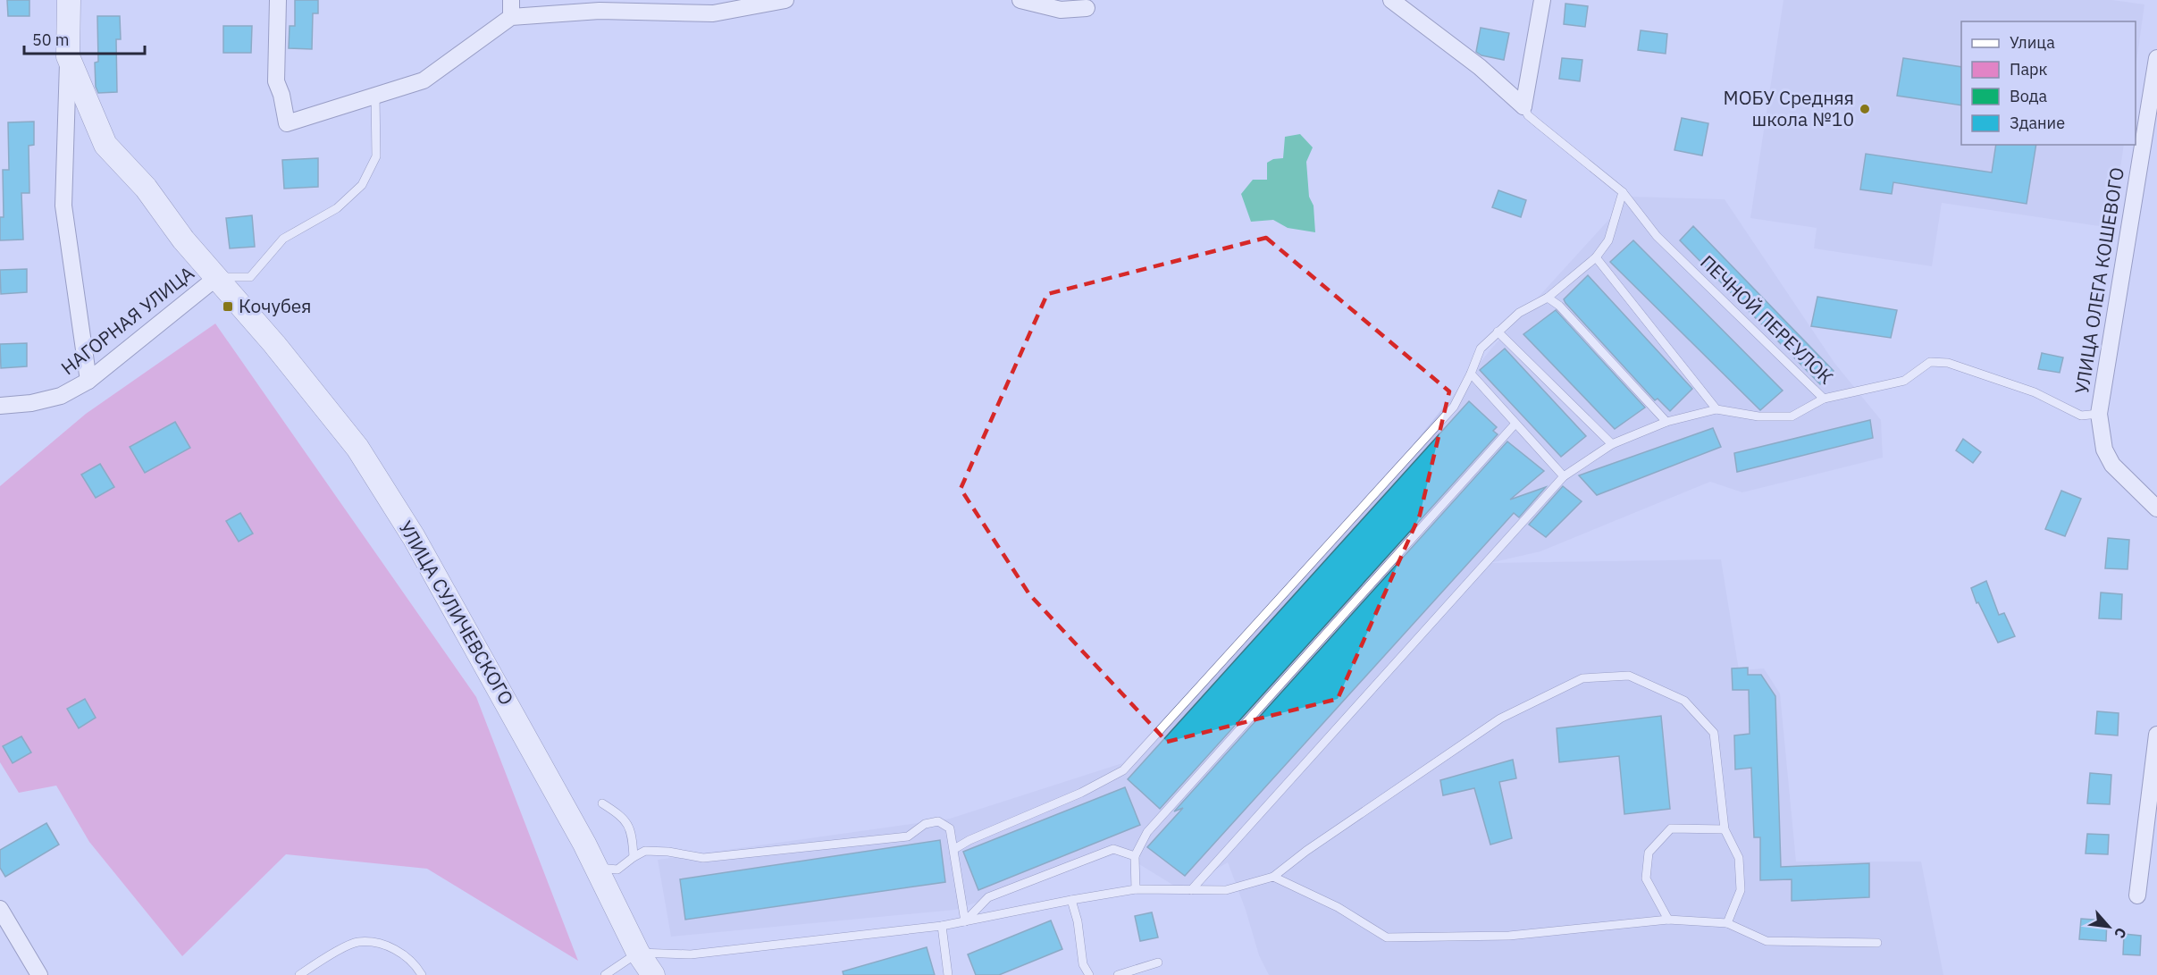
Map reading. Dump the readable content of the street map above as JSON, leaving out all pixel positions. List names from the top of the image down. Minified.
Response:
{"streets":{"street":["УЛИЦА ОЛЕГА КОШЕВОГО","НАГОРНАЯ УЛИЦА","УЛИЦА СУЛИЧЕВСКОГО"],"lane":["ПЕЧНОЙ ПЕРЕУЛОК"]},"crossings":[["УЛИЦА ОЛЕГА КОШЕВОГО","ПЕЧНОЙ ПЕРЕУЛОК"],["НАГОРНАЯ УЛИЦА","УЛИЦА СУЛИЧЕВСКОГО"]],"places":{"other":["МОБУ Средняя школа №10"],"transit":["Кочубея"]},"legend":["Улица","Парк","Вода","Здание"],"scale_bar":"50 m","north":"bottom right"}
